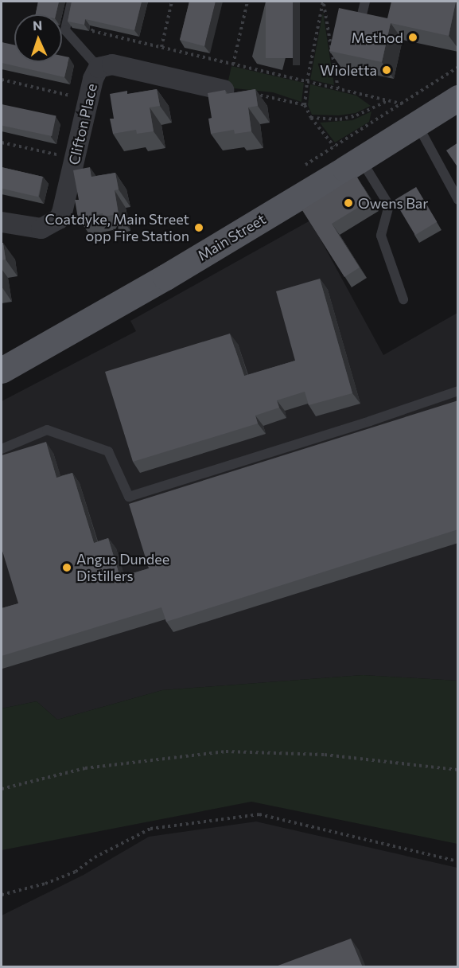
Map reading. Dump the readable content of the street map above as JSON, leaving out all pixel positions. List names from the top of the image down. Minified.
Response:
{"streets":{"main road":["Main Street"],"street":["Clifton Place"]},"places":["Method","Wioletta","Owens Bar","Coatdyke, Main Street opp Fire Station","Angus Dundee Distillers"],"north":"top"}
